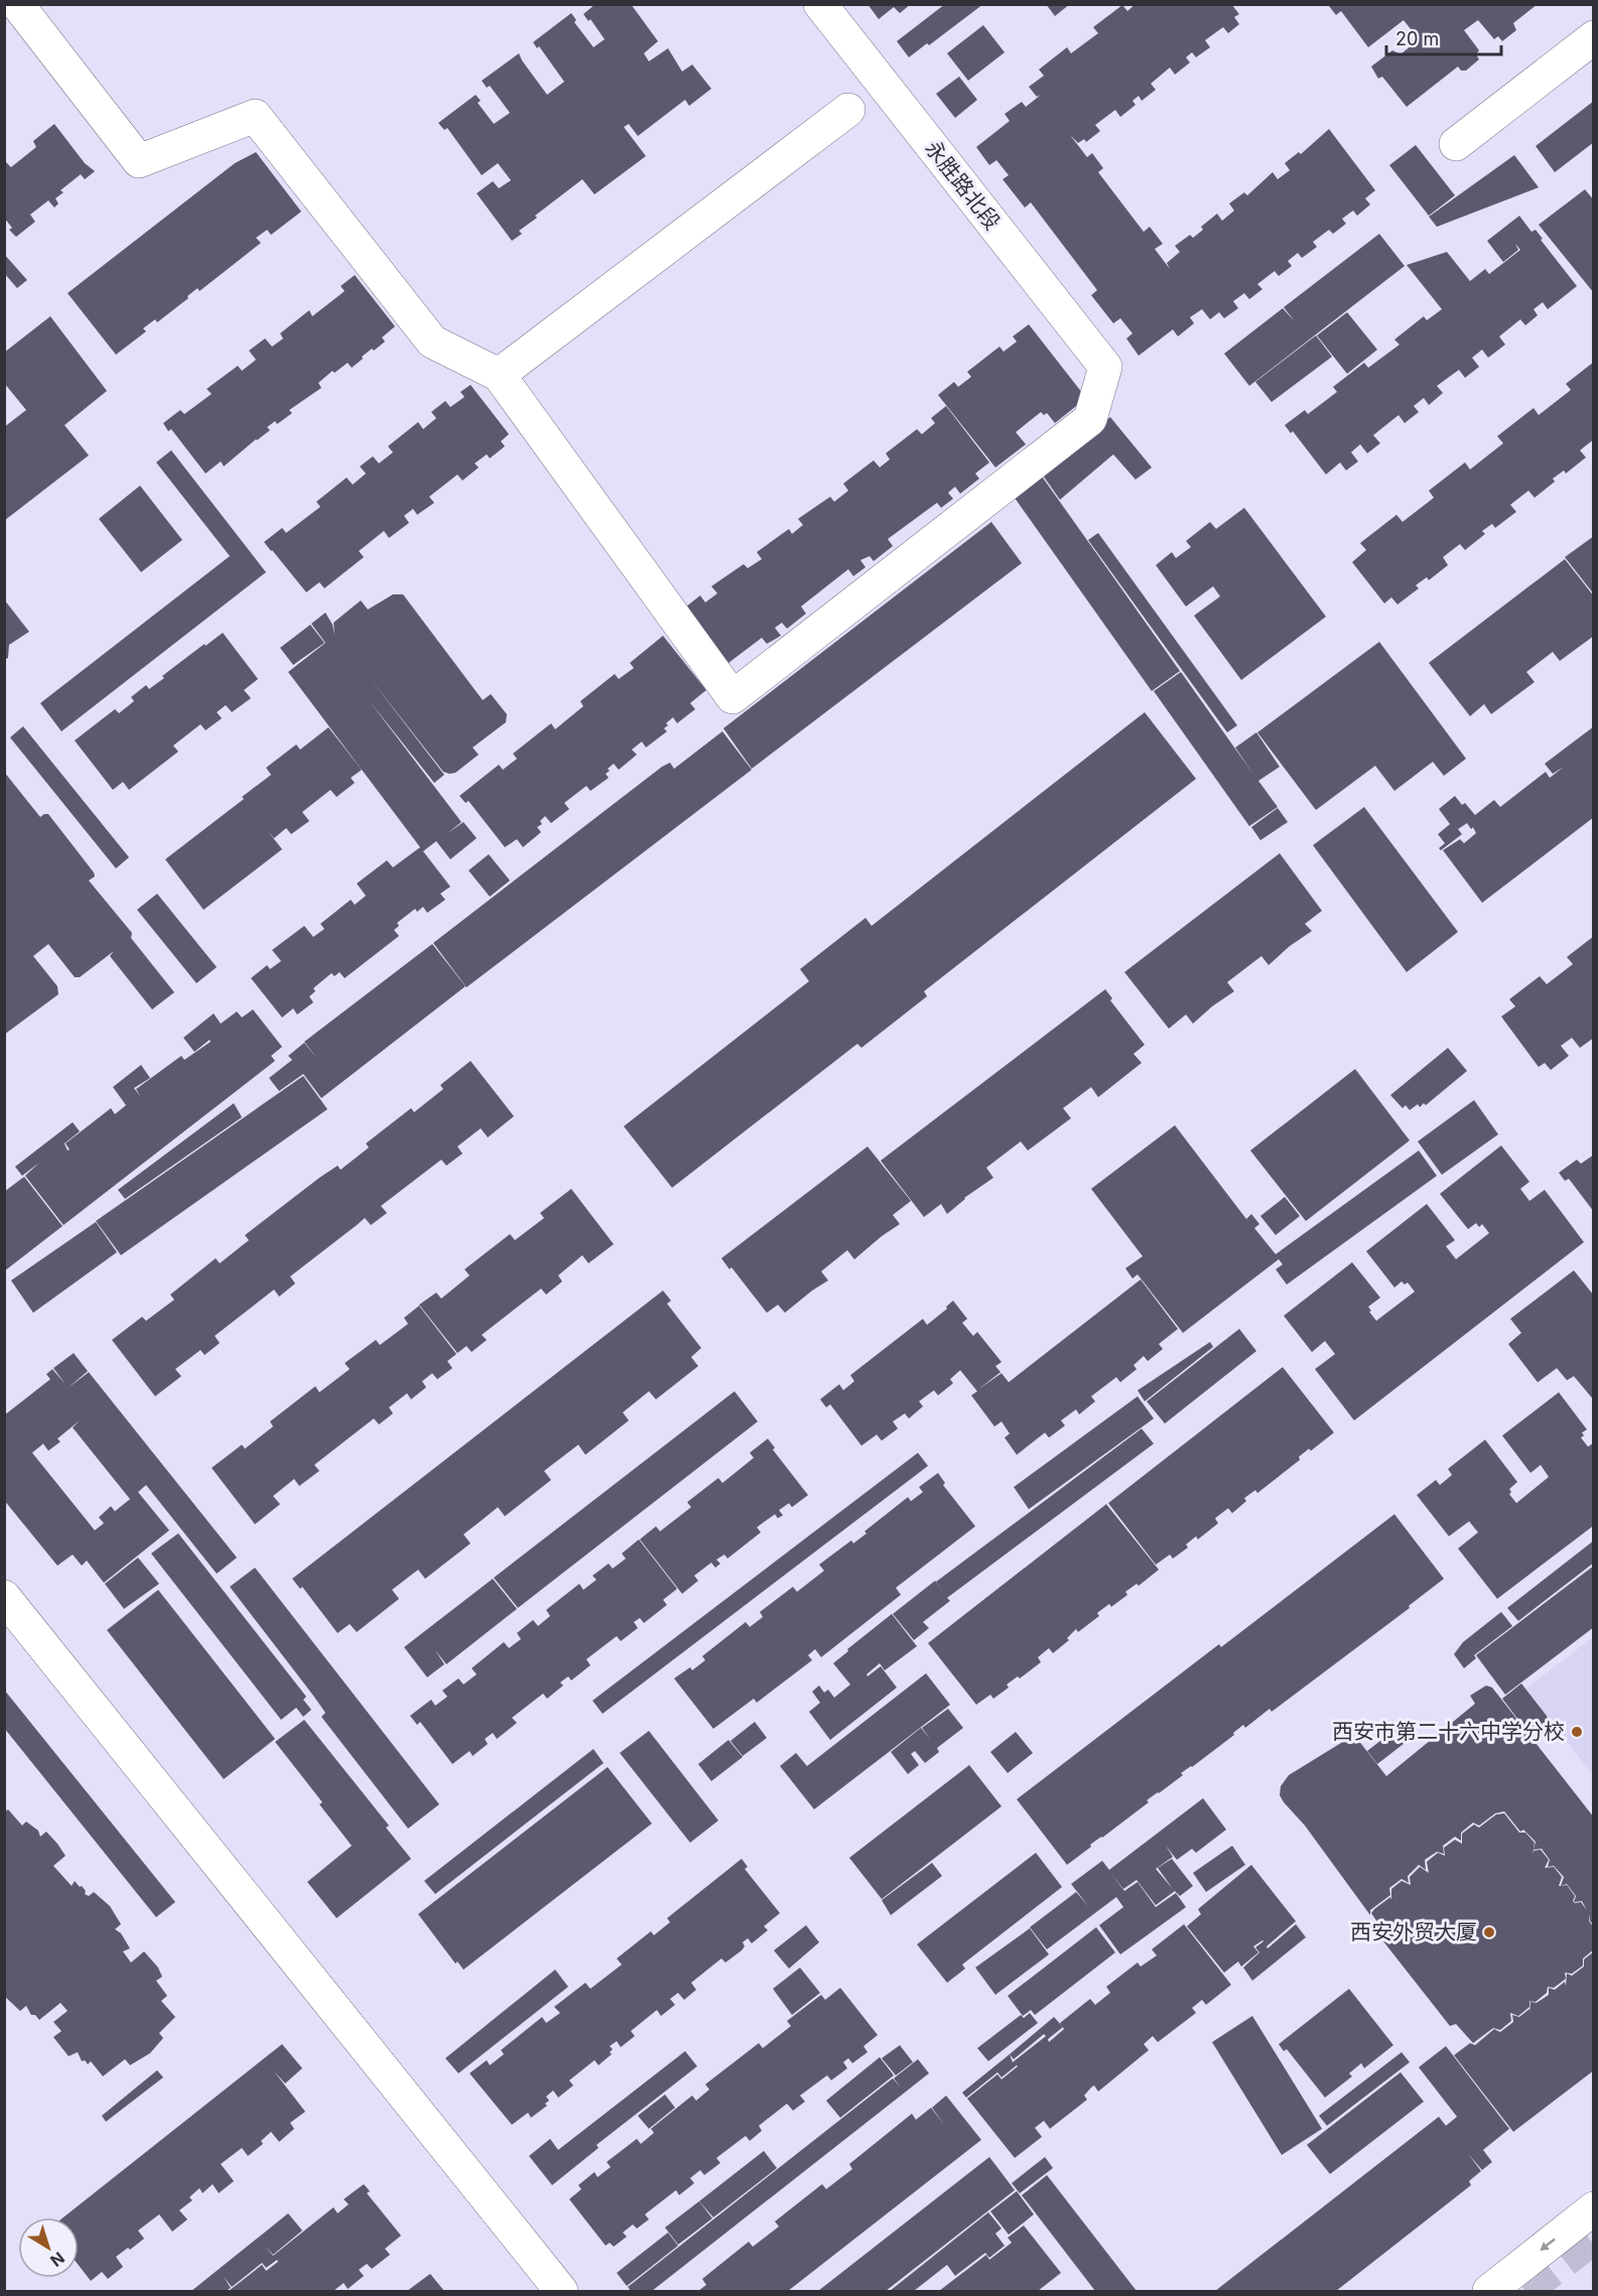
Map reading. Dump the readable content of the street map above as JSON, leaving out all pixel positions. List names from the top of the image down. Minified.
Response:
{"streets":{"street":["永胜路北段"]},"places":["西安市第二十六中学分校","西安外贸大厦"],"scale_bar":"20 m","north":"bottom right"}
